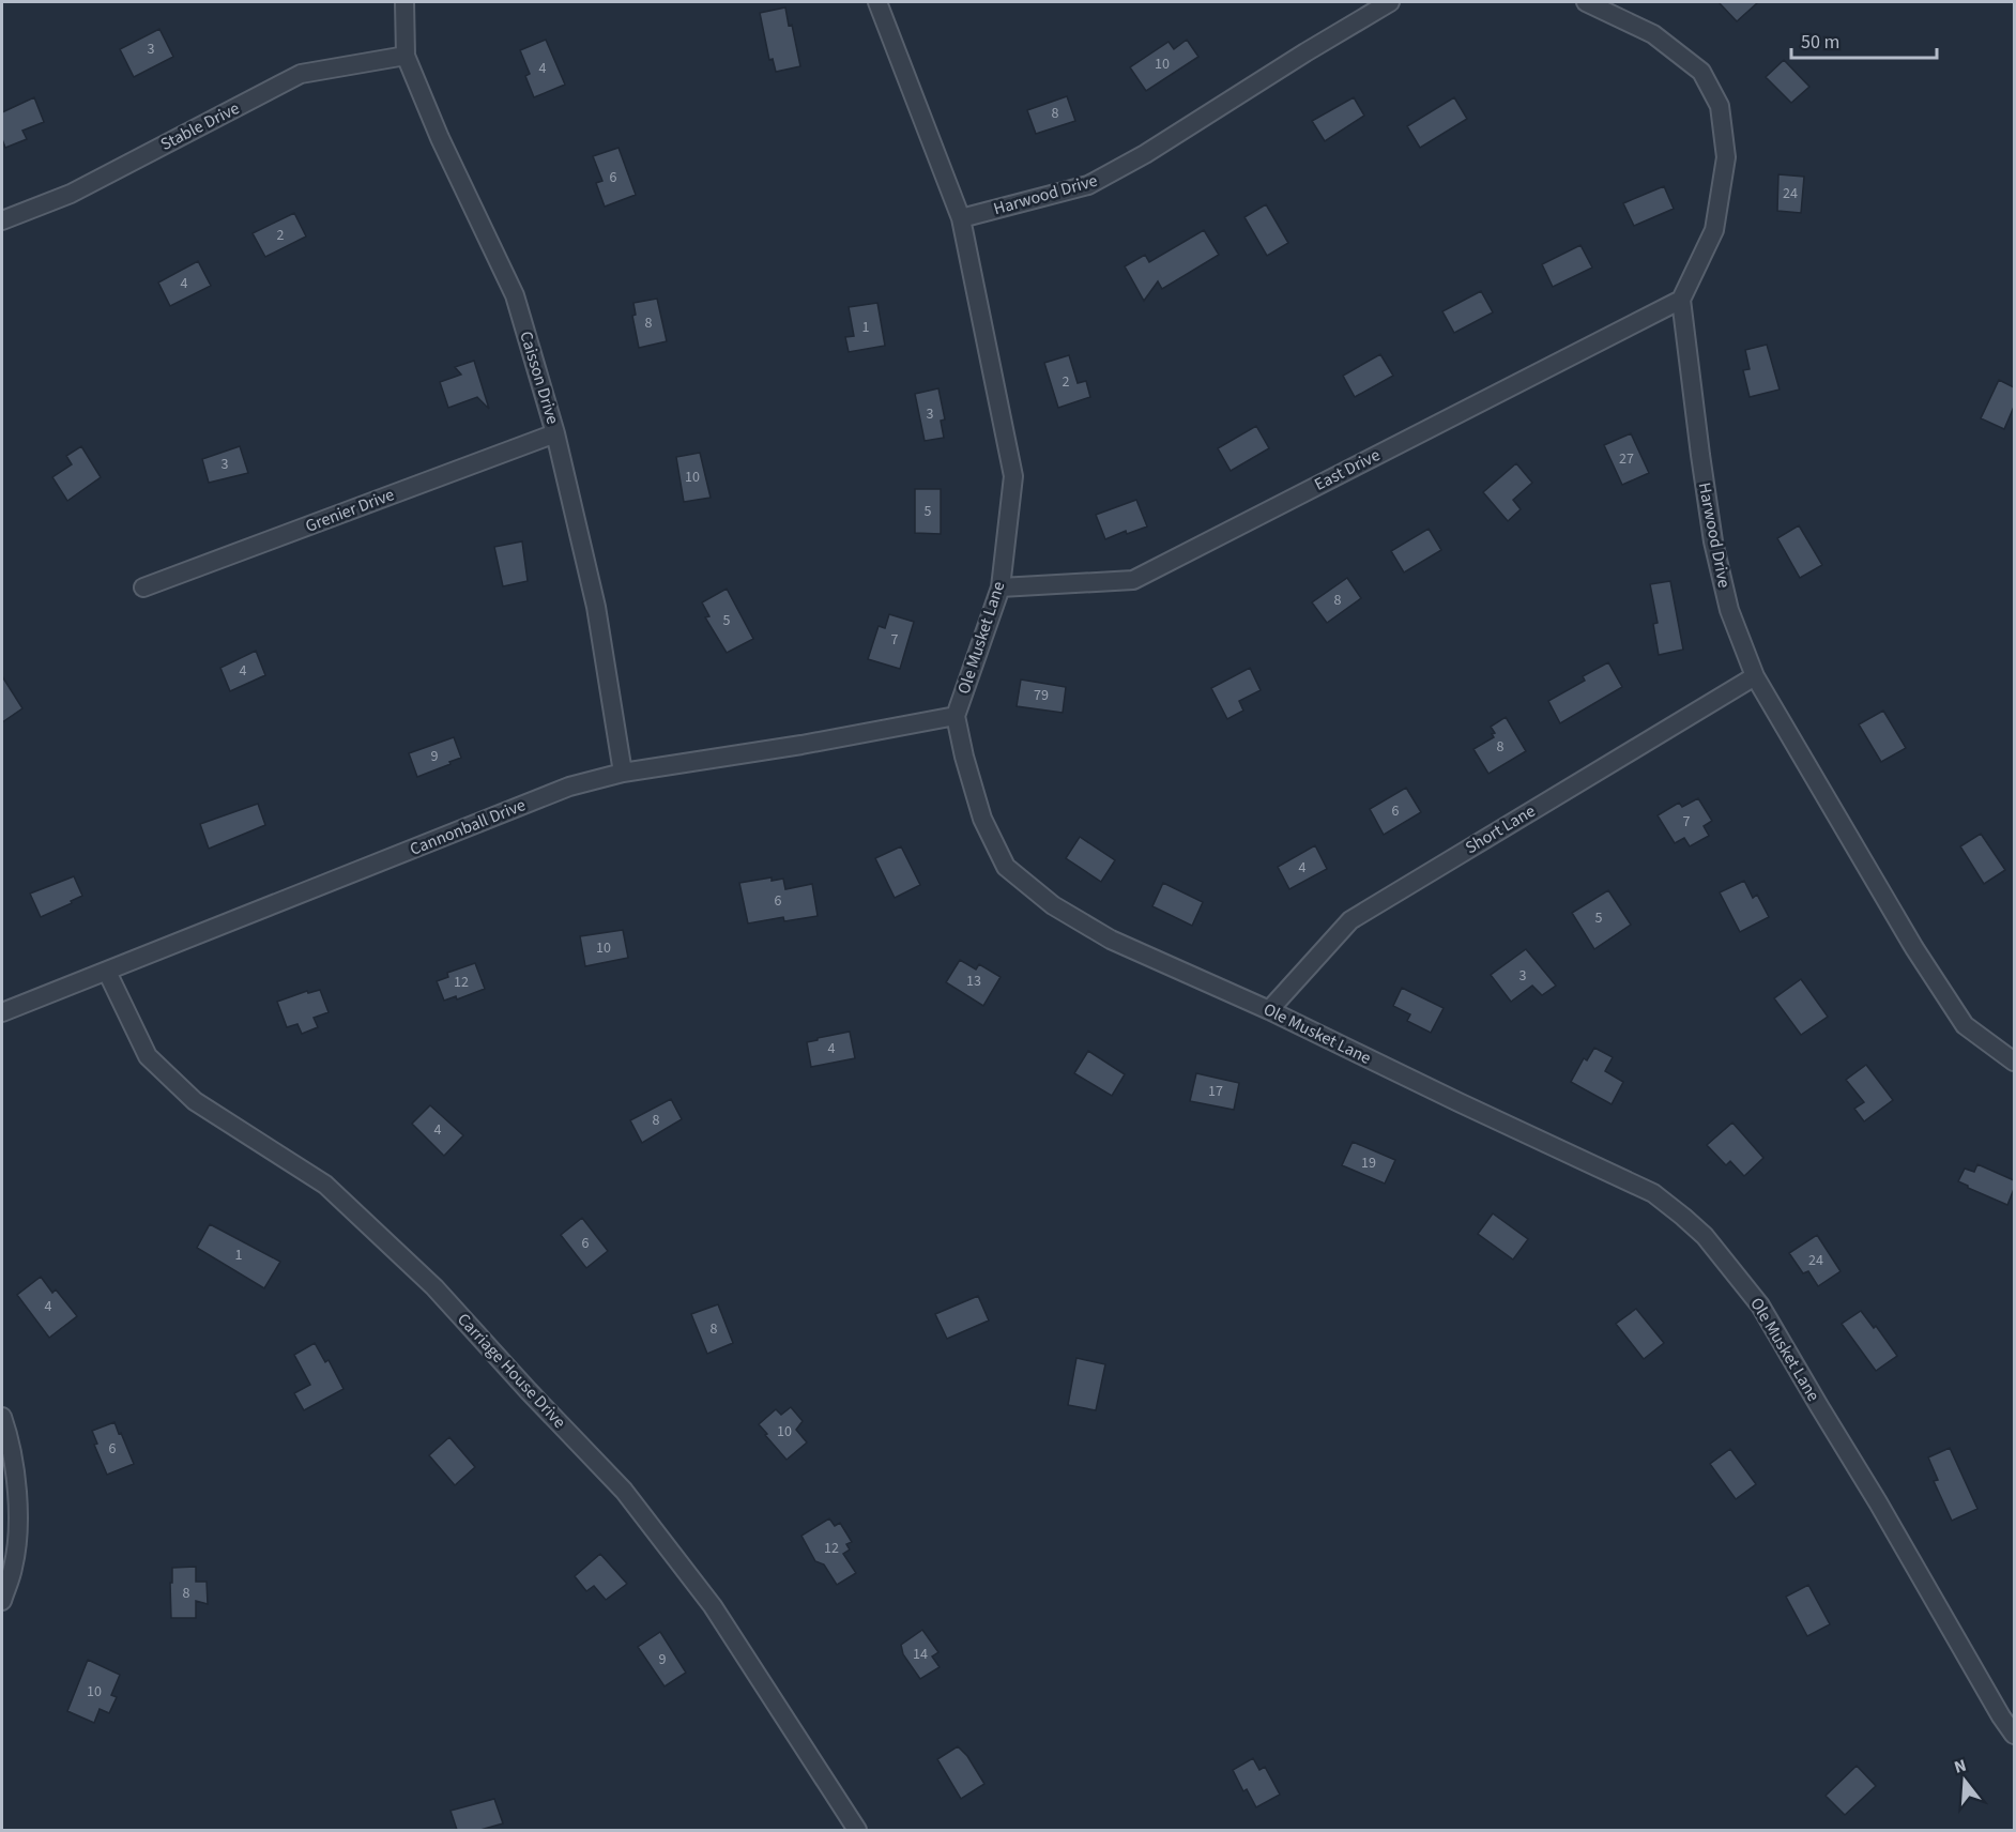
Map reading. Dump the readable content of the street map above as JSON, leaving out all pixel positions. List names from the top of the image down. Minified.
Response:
{"streets":{"street":["Stable Drive","Harwood Drive","Caisson Drive","East Drive","Grenier Drive","Ole Musket Lane","Cannonball Drive","Short Lane","Carriage House Drive"]},"crossings":[["Stable Drive","Caisson Drive"],["Harwood Drive","East Drive"],["Harwood Drive","Ole Musket Lane"],["Harwood Drive","Short Lane"],["Caisson Drive","Grenier Drive"],["Caisson Drive","Cannonball Drive"],["East Drive","Ole Musket Lane"],["Ole Musket Lane","Cannonball Drive"],["Ole Musket Lane","Short Lane"],["Cannonball Drive","Carriage House Drive"]],"house_numbers":["3","10","4","8","6","24","2","4","8","1","2","3","27","3","10","5","8","5","7","4","79","8","9","6","7","4","6","5","10","3","13","12","4","17","8","4","19","6","1","24","4","8","10","6","12","8","14","9","10"],"scale_bar":"50 m","north":"top"}
